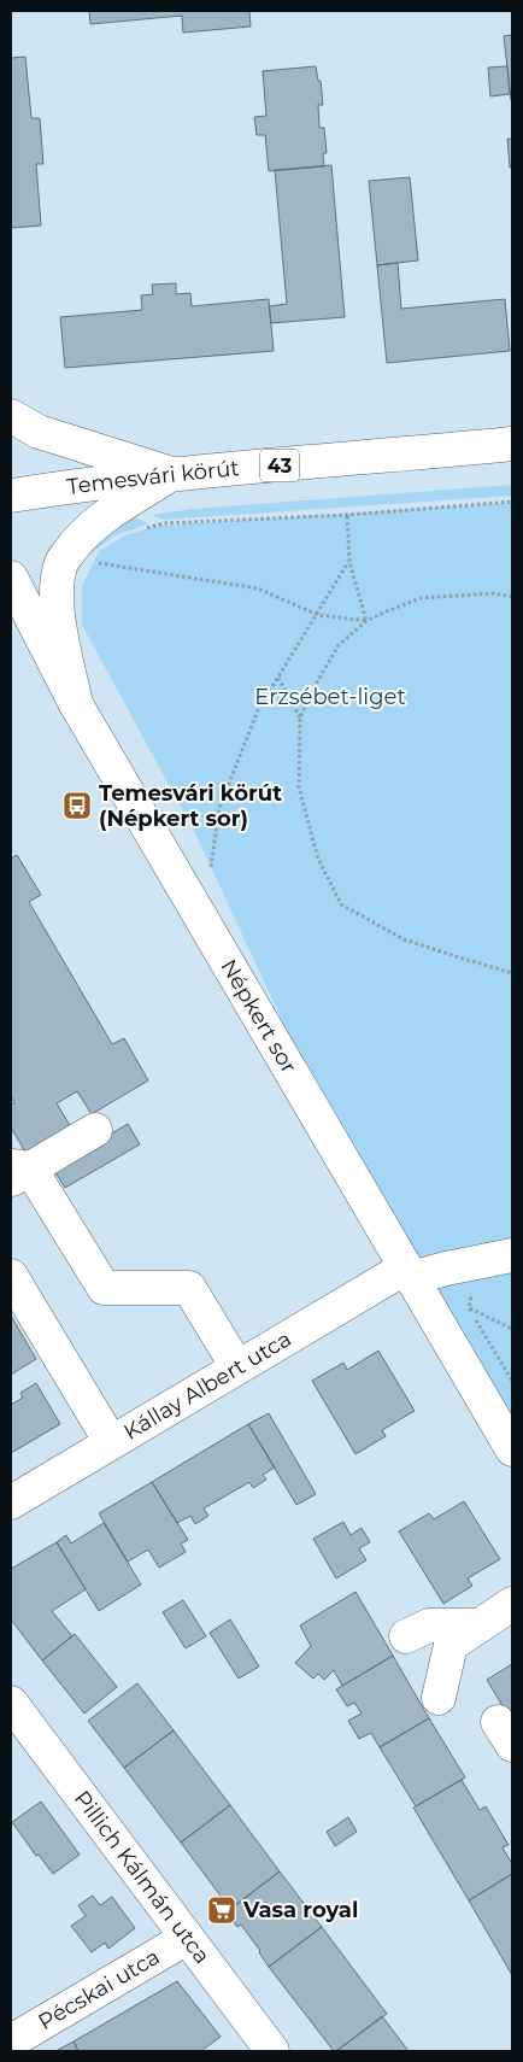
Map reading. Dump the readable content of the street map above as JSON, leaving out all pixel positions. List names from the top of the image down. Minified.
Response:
{"streets":{"street":["43","Temesvári körút","Népkert sor","Kállay Albert utca","Pillich Kálmán utca","Pécskai utca"]},"crossings":[["Népkert sor","Kállay Albert utca"],["Pillich Kálmán utca","Pécskai utca"]],"parks":["Erzsébet-liget"],"places":{"bus stop":["Temesvári körút (Népkert sor)"],"supermarket":["Vasa royal"]}}
